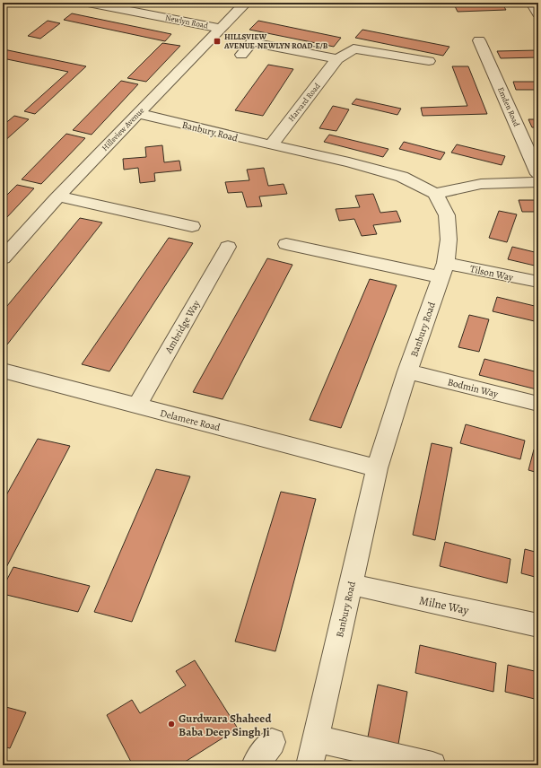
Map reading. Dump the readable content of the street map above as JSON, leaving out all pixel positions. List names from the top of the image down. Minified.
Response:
{"streets":{"street":["Newlyn Road","Harvard Road","Emden Road","Hillsview Avenue","Banbury Road","Tilson Way","Ambridge Way","Bodmin Way","Delamere Road","Milne Way"]},"crossings":[["Newlyn Road","Hillsview Avenue"],["Harvard Road","Banbury Road"],["Hillsview Avenue","Banbury Road"],["Banbury Road","Tilson Way"],["Banbury Road","Bodmin Way"],["Banbury Road","Delamere Road"],["Banbury Road","Milne Way"],["Ambridge Way","Delamere Road"]],"places":{"transit":["HILLSVIEW AVENUE-NEWLYN ROAD-E/B"],"other":["Gurdwara Shaheed Baba Deep Singh Ji"]}}
